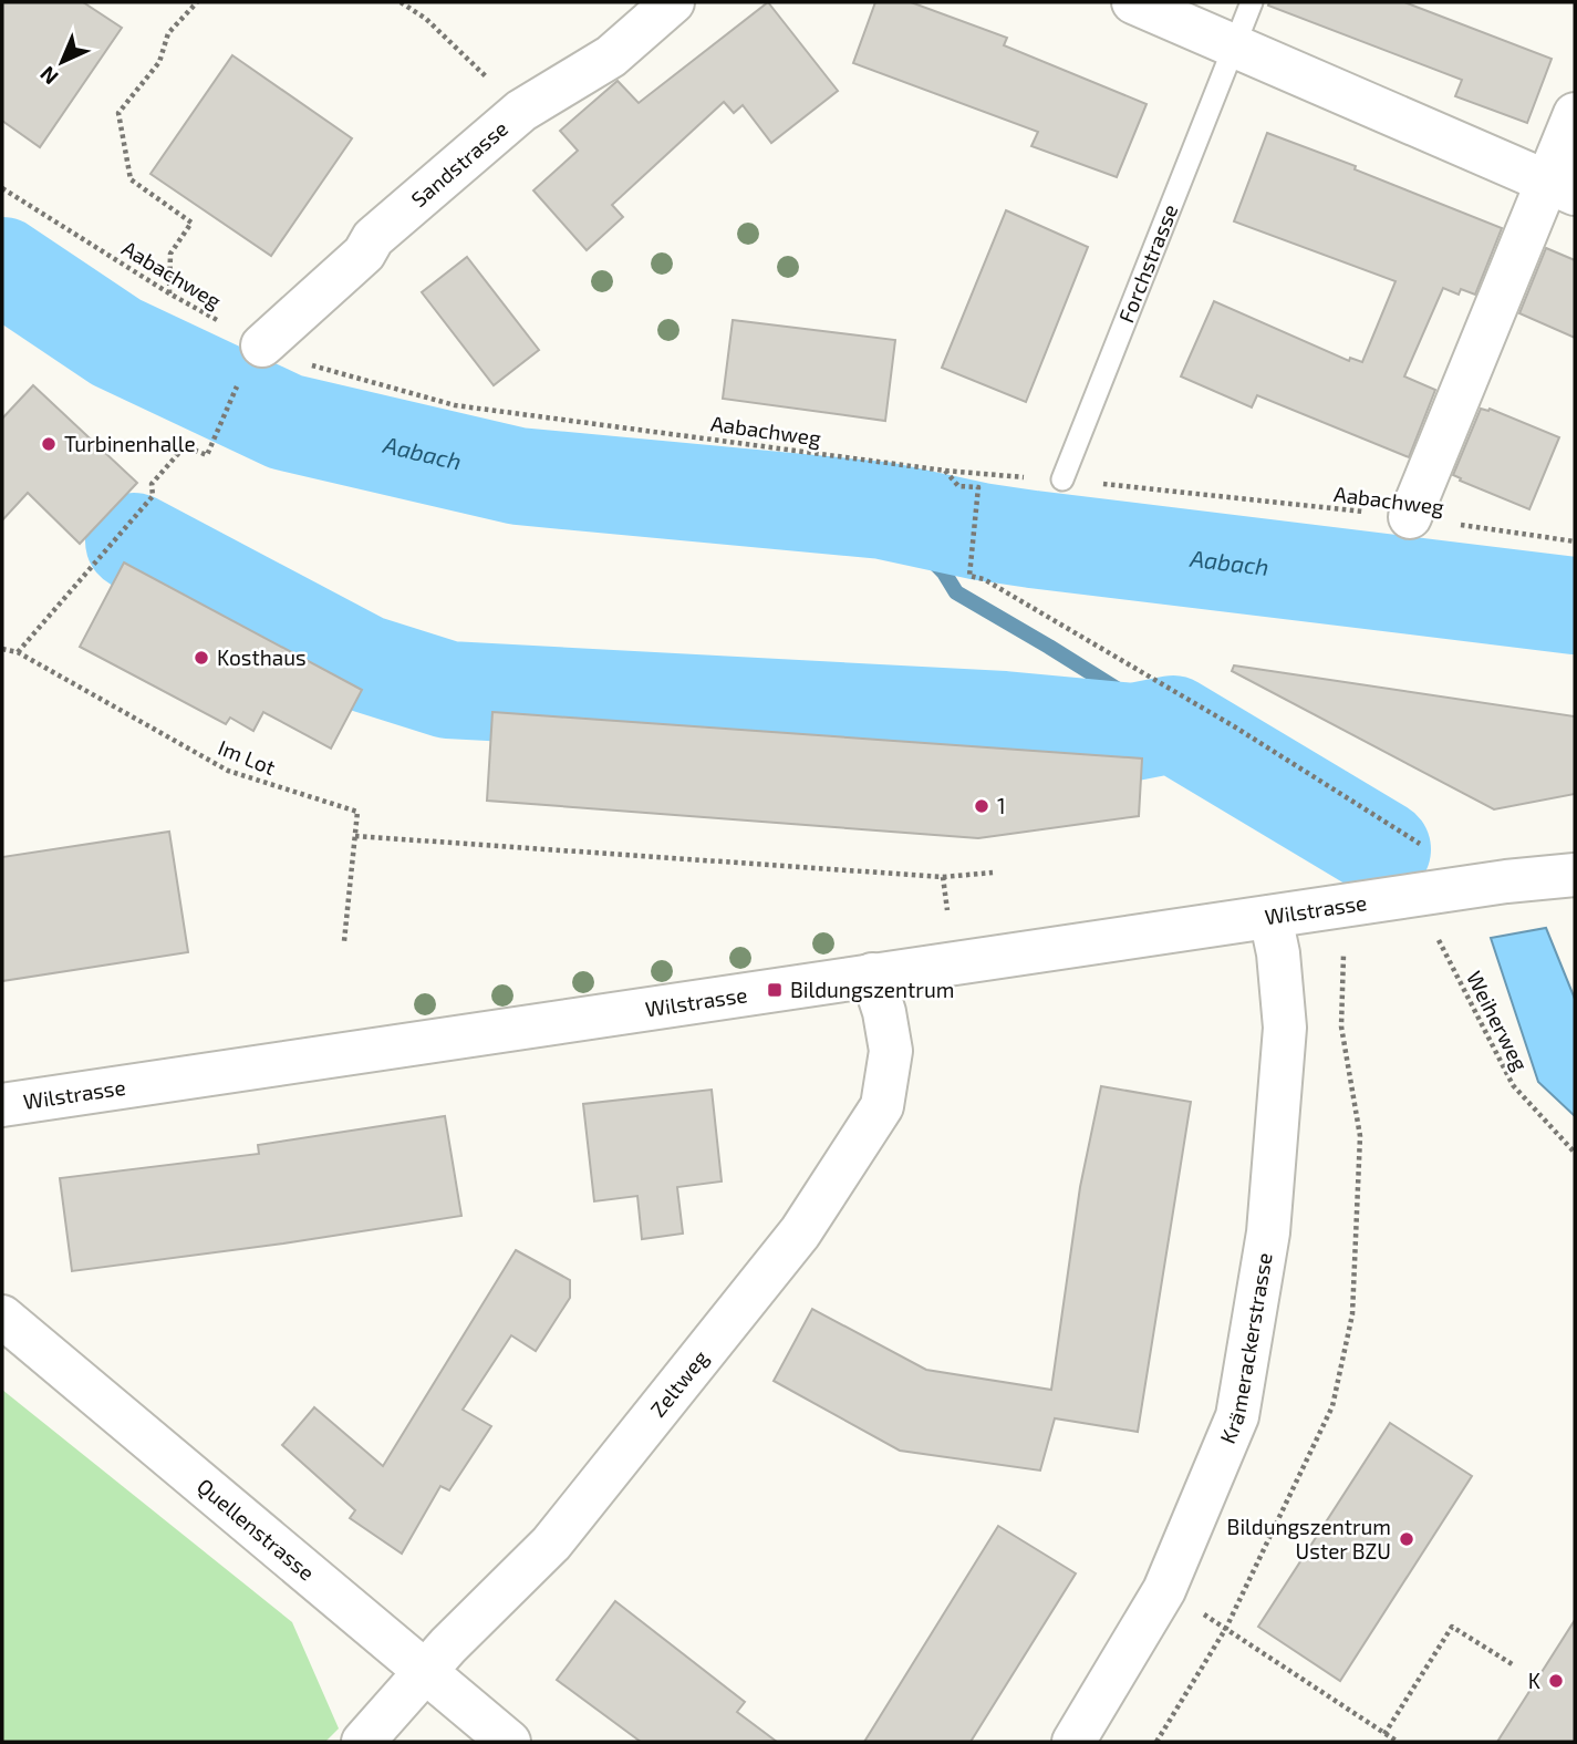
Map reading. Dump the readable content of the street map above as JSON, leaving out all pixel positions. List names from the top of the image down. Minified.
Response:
{"streets":{"street":["Sandstrasse","Wilstrasse","Krämerackerstrasse","Zeltweg","Quellenstrasse"],"lane":["Forchstrasse"],"path":["Aabachweg","Im Lot","Weiherweg"]},"crossings":[["Sandstrasse","Aabachweg"],["Forchstrasse","Aabachweg"],["Wilstrasse","Krämerackerstrasse"],["Wilstrasse","Zeltweg"],["Zeltweg","Quellenstrasse"]],"water":["Aabach"],"places":{"other":["Turbinenhalle","Kosthaus","1","Bildungszentrum Uster BZU","K"],"transit":["Bildungszentrum"]},"north":"bottom left"}
